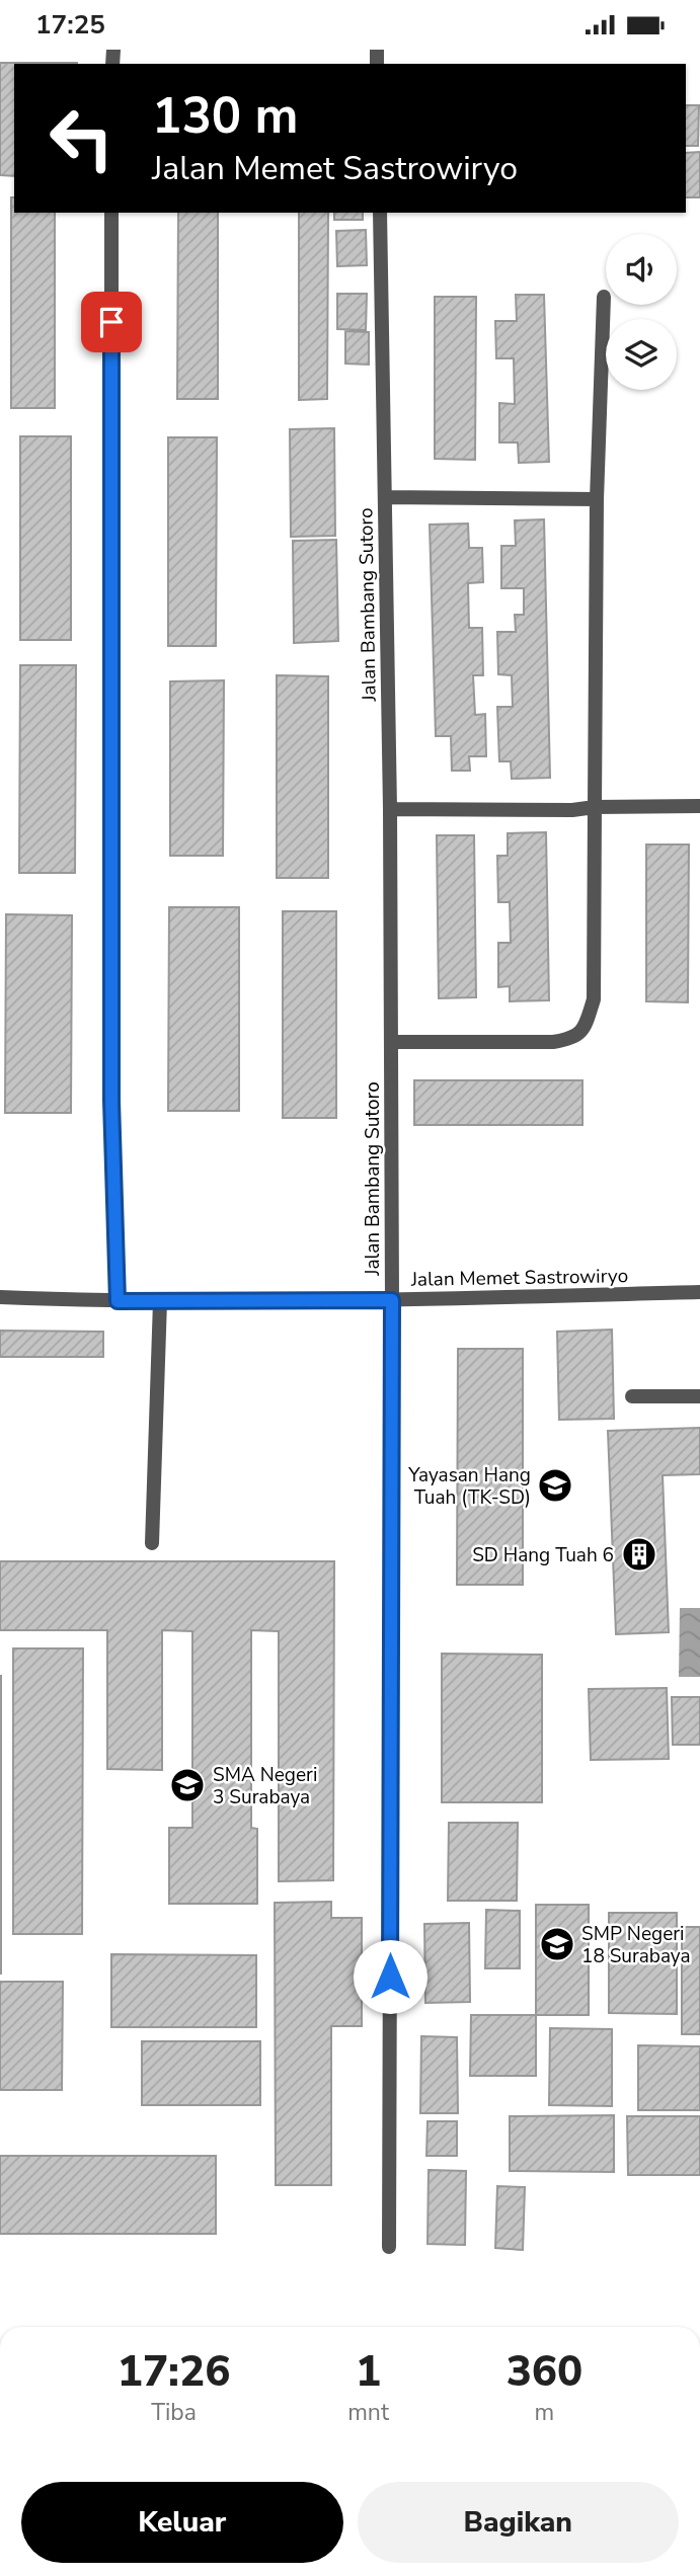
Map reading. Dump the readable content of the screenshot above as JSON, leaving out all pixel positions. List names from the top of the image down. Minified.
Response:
{"streets":{"street":["Jalan Bambang Sutoro","Jalan Memet Sastrowiryo"]},"crossings":[["Jalan Bambang Sutoro","Jalan Memet Sastrowiryo"]],"places":{"school or university":["Yayasan Hang Tuah (TK-SD)","SMA Negeri 3 Surabaya","SMP Negeri 18 Surabaya"],"building":["SD Hang Tuah 6"]},"page":{"status":"17:25","turn":["130 m","Jalan Memet Sastrowiryo"],"eta":["17:26","Tiba","1","mnt","360","m"],"buttons":["Keluar","Bagikan"]}}
